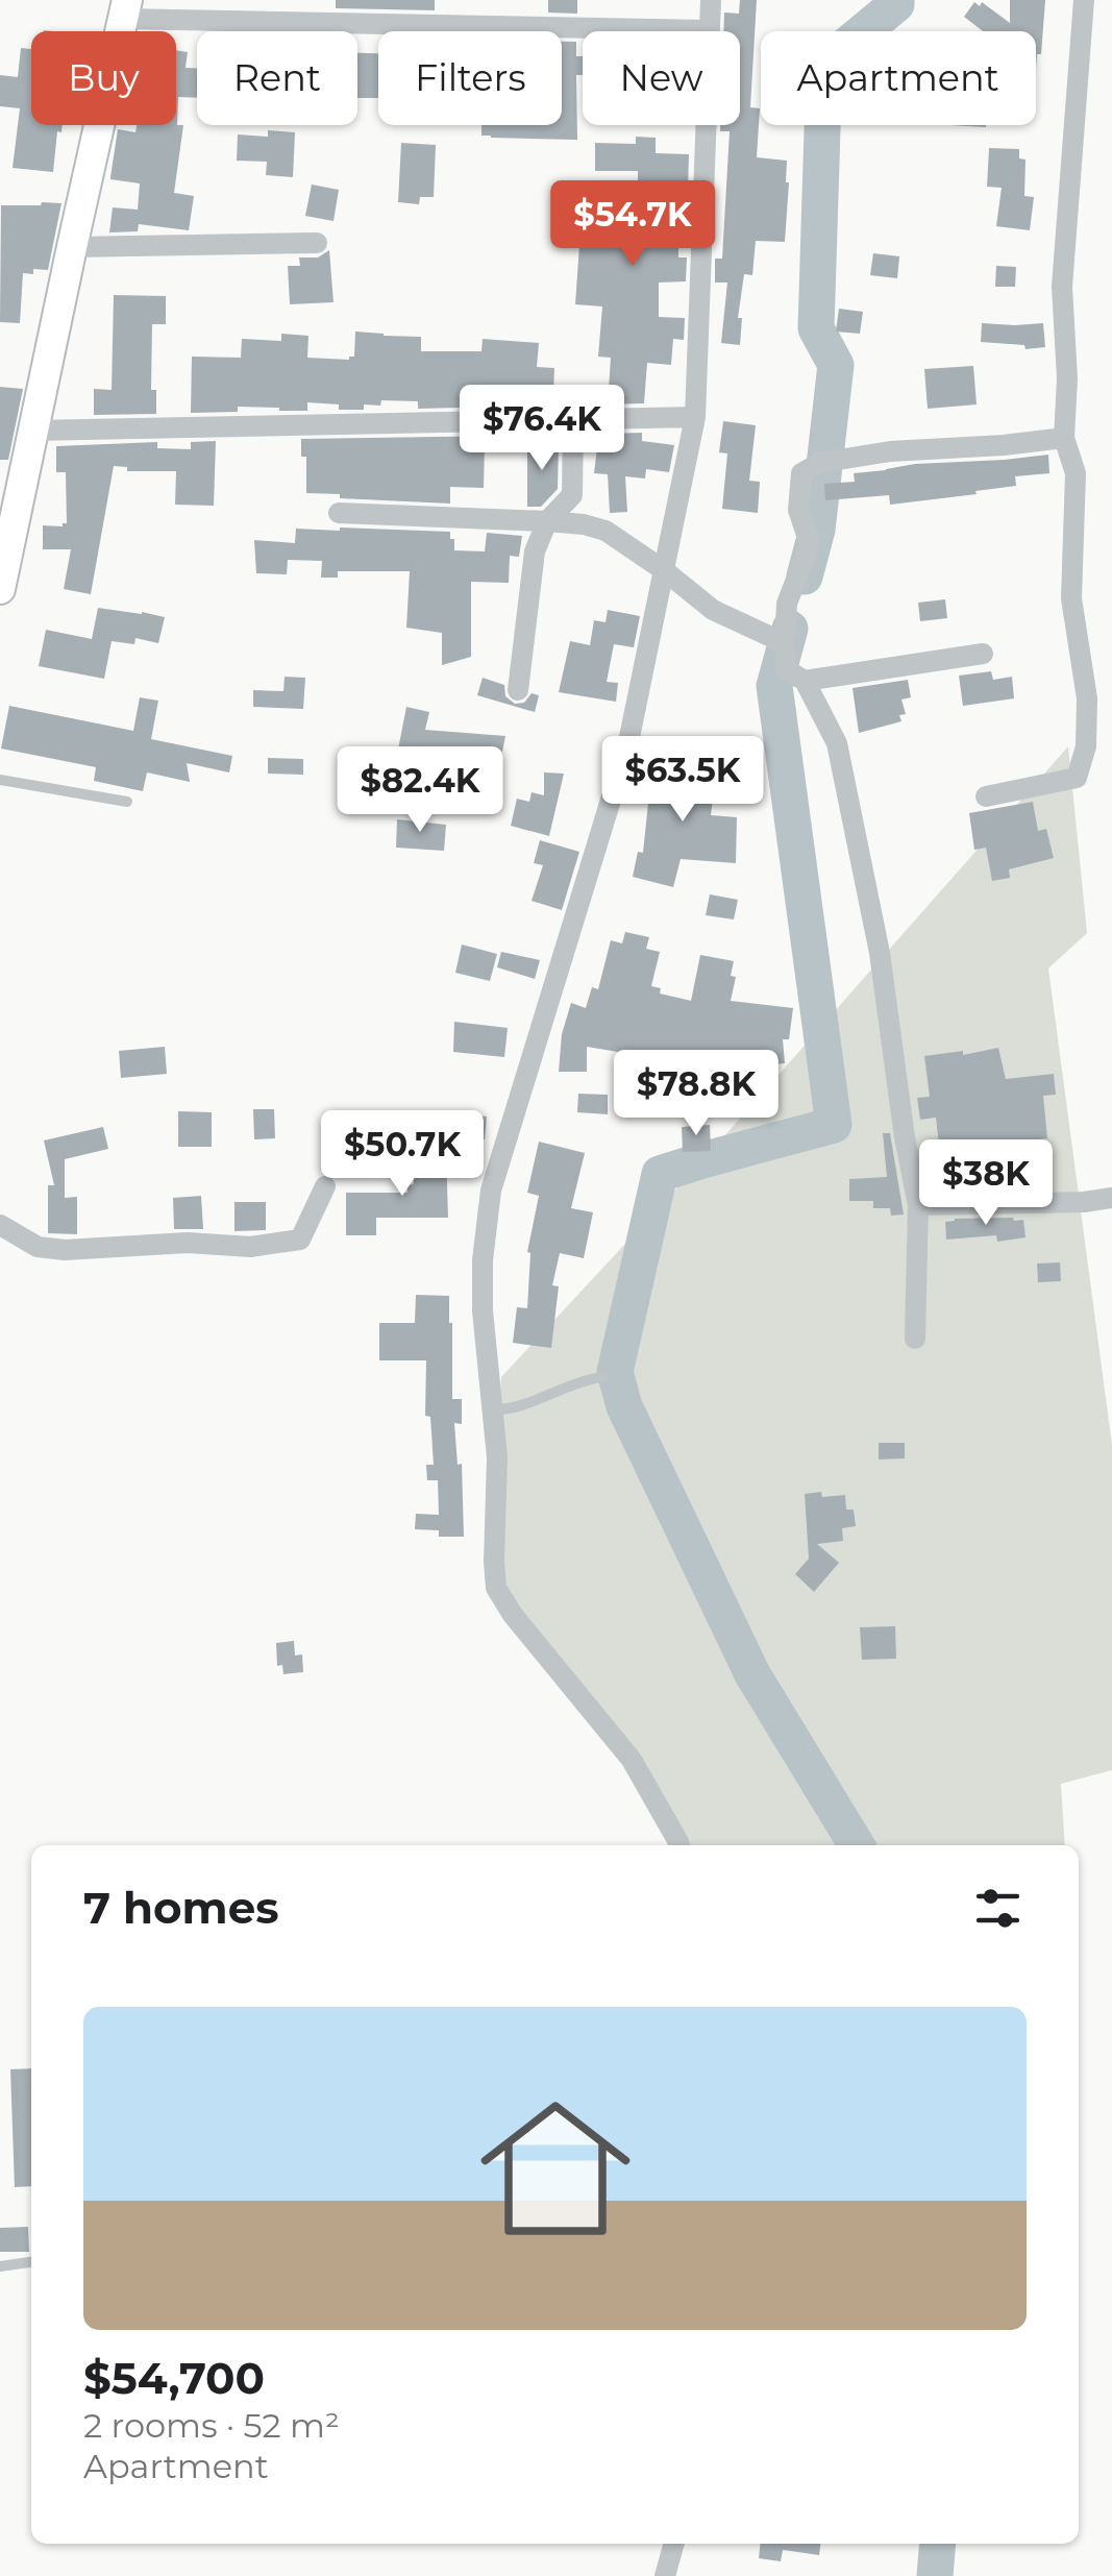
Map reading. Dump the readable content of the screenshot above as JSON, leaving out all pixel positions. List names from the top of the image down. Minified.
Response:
{"page":{"chip":["Buy","Rent","Filters","New","Apartment"],"price":["$54.7K","$76.4K","$63.5K","$82.4K","$78.8K","$50.7K","$38K"],"heading":"7 homes","list":[{"name":"$54,700","note":"2 rooms · 52 m² · Apartment"}]}}
